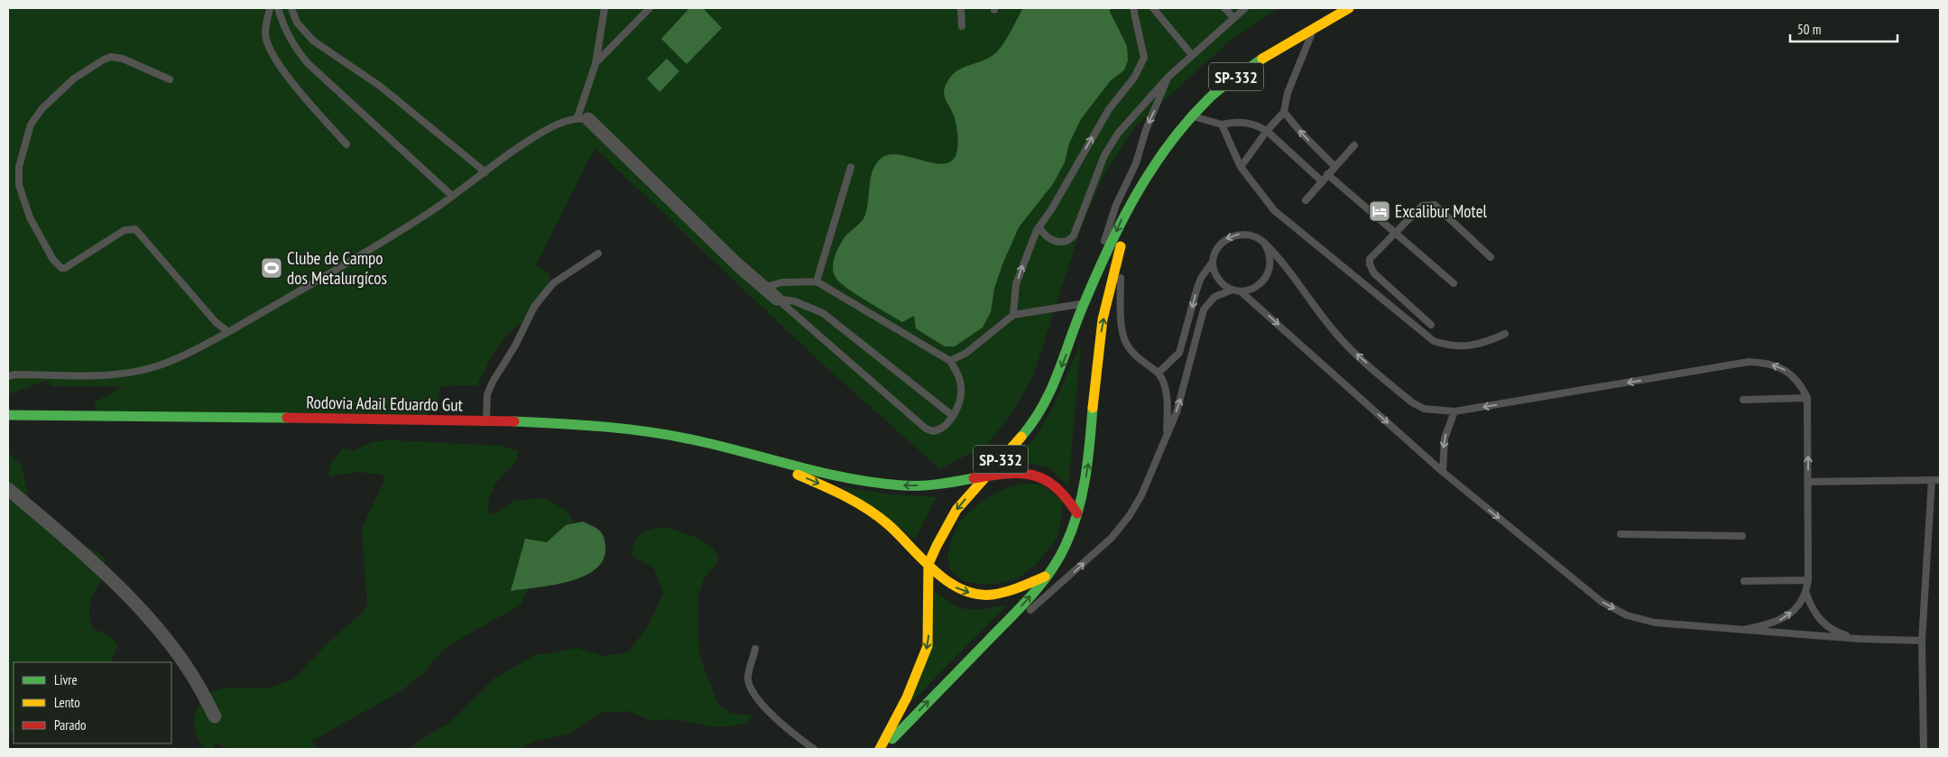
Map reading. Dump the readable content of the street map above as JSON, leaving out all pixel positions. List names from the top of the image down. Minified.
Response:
{"streets":{"main road":["SP-332","Rodovia Adail Eduardo Gut"]},"crossings":[["SP-332","Rodovia Adail Eduardo Gut"]],"places":{"hotel":["Excalibur Motel"],"sports":["Clube de Campo dos Metalurgícos"]},"legend":["Livre","Lento","Parado"],"scale_bar":"50 m"}
